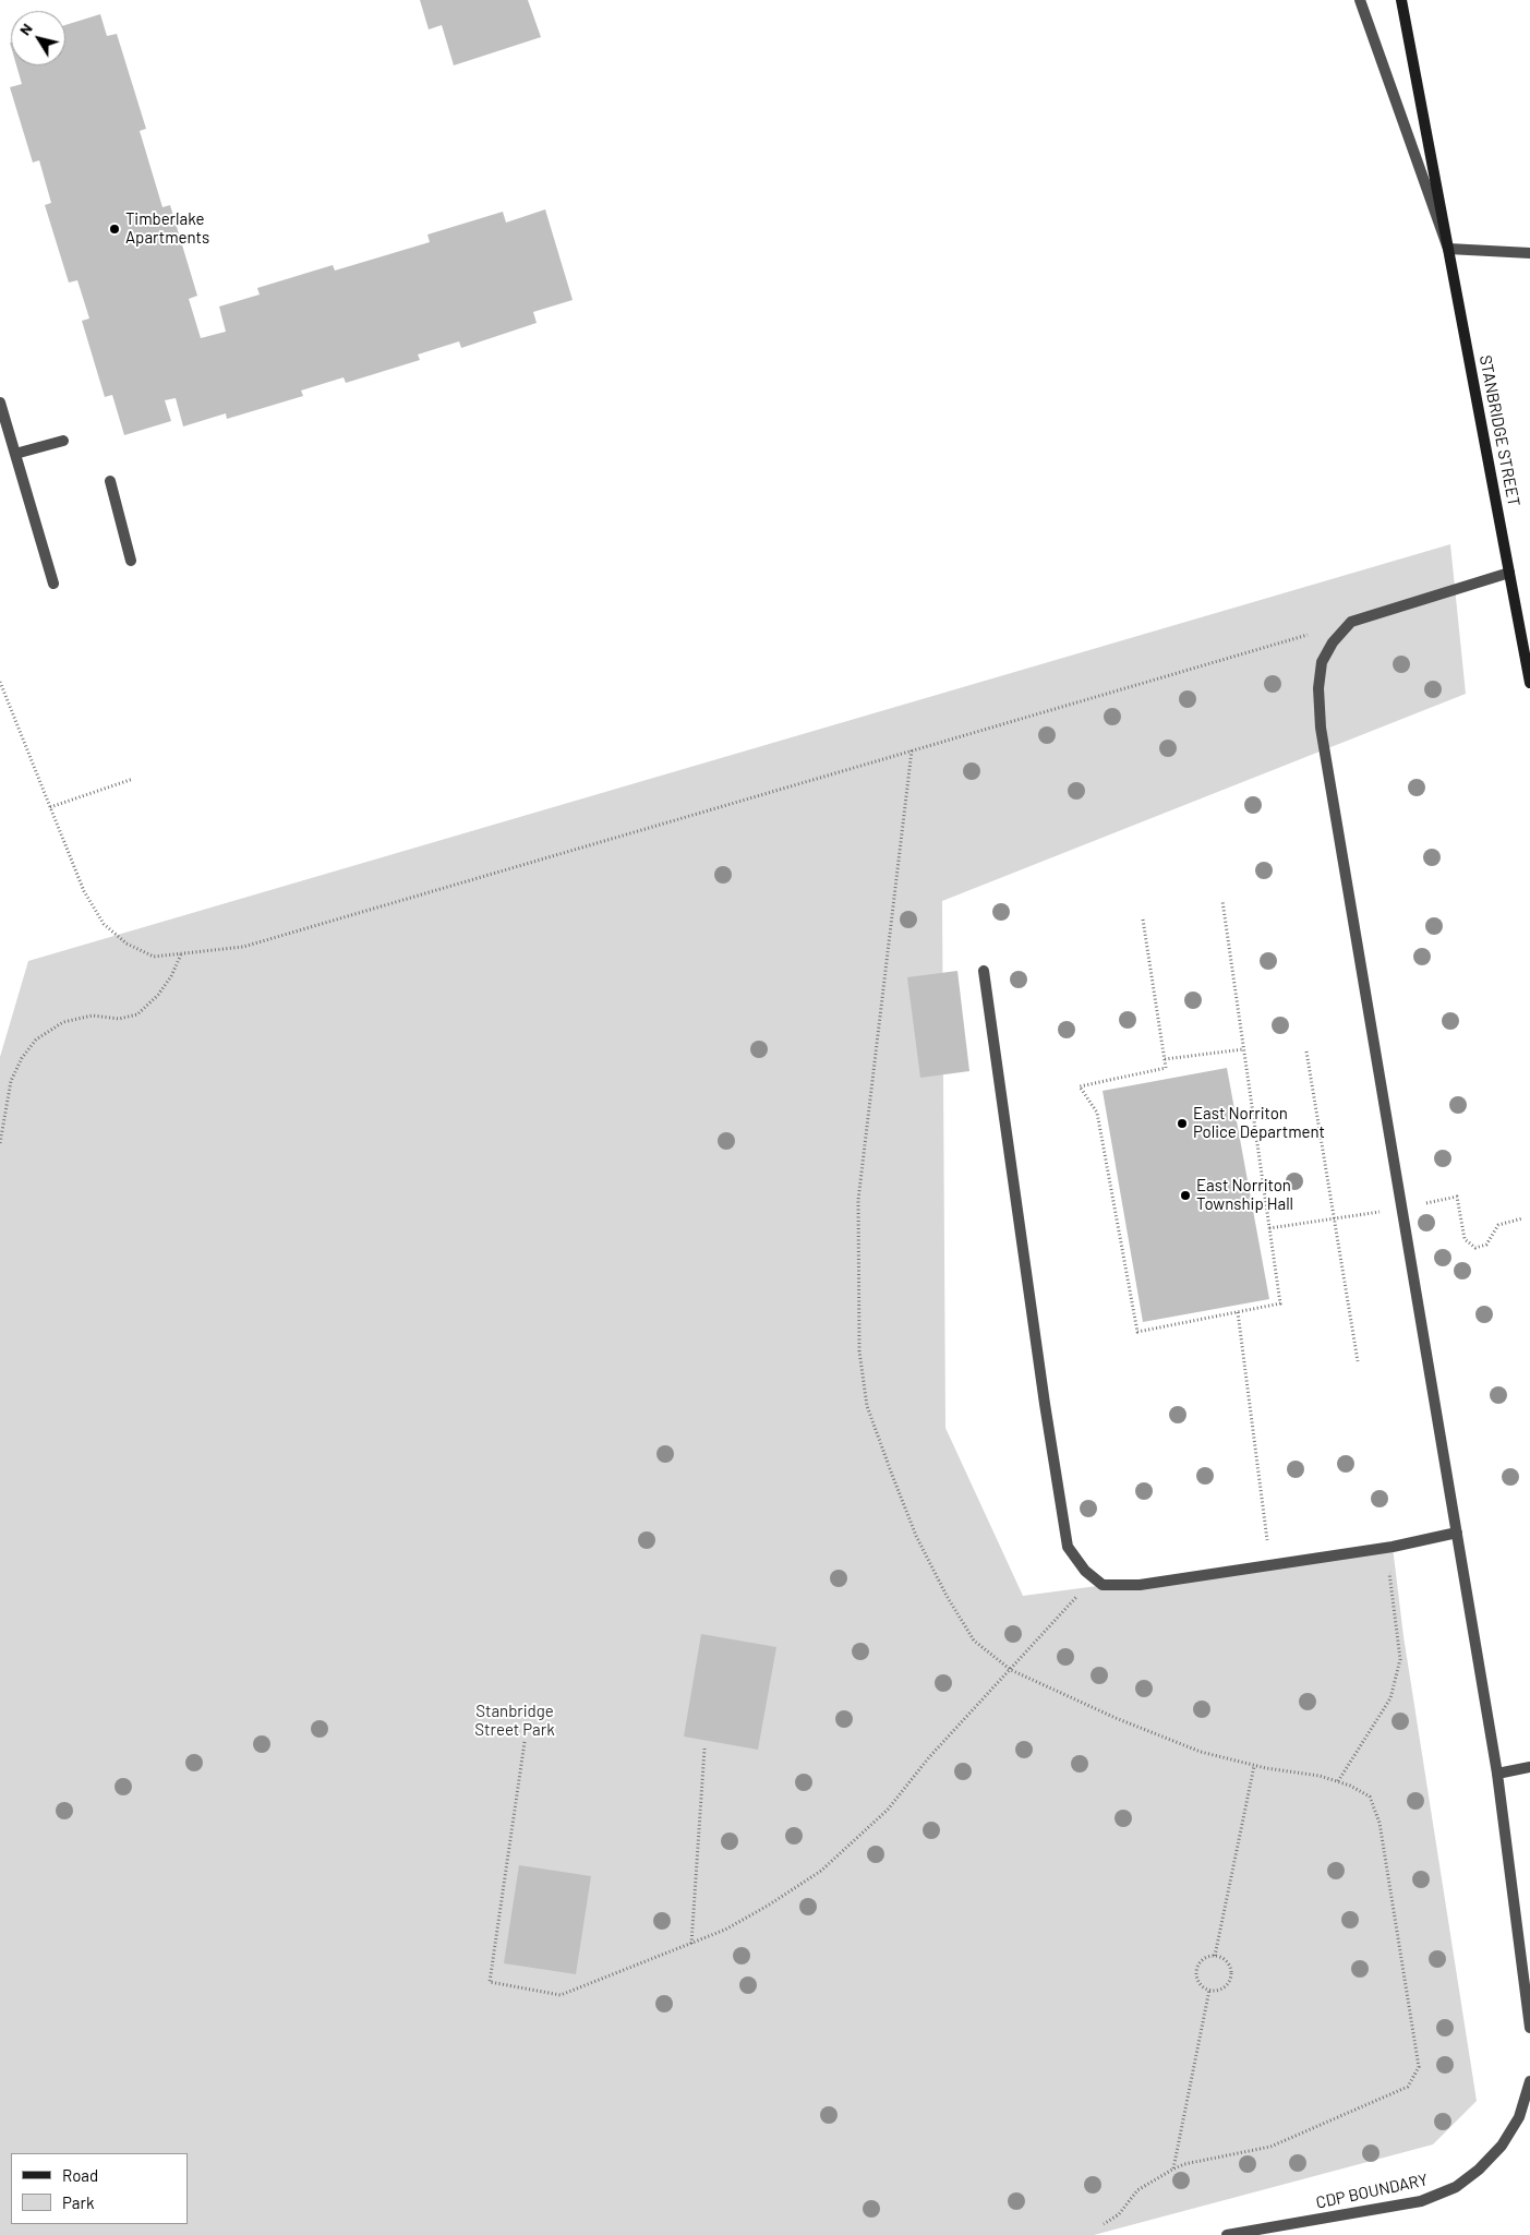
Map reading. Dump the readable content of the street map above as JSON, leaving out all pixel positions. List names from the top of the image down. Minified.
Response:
{"streets":{"street":["STANBRIDGE STREET","CDP BOUNDARY"]},"parks":["Stanbridge Street Park"],"places":["Timberlake Apartments","East Norriton Police Department","East Norriton Township Hall"],"legend":["Road","Park"],"north":"top left"}
